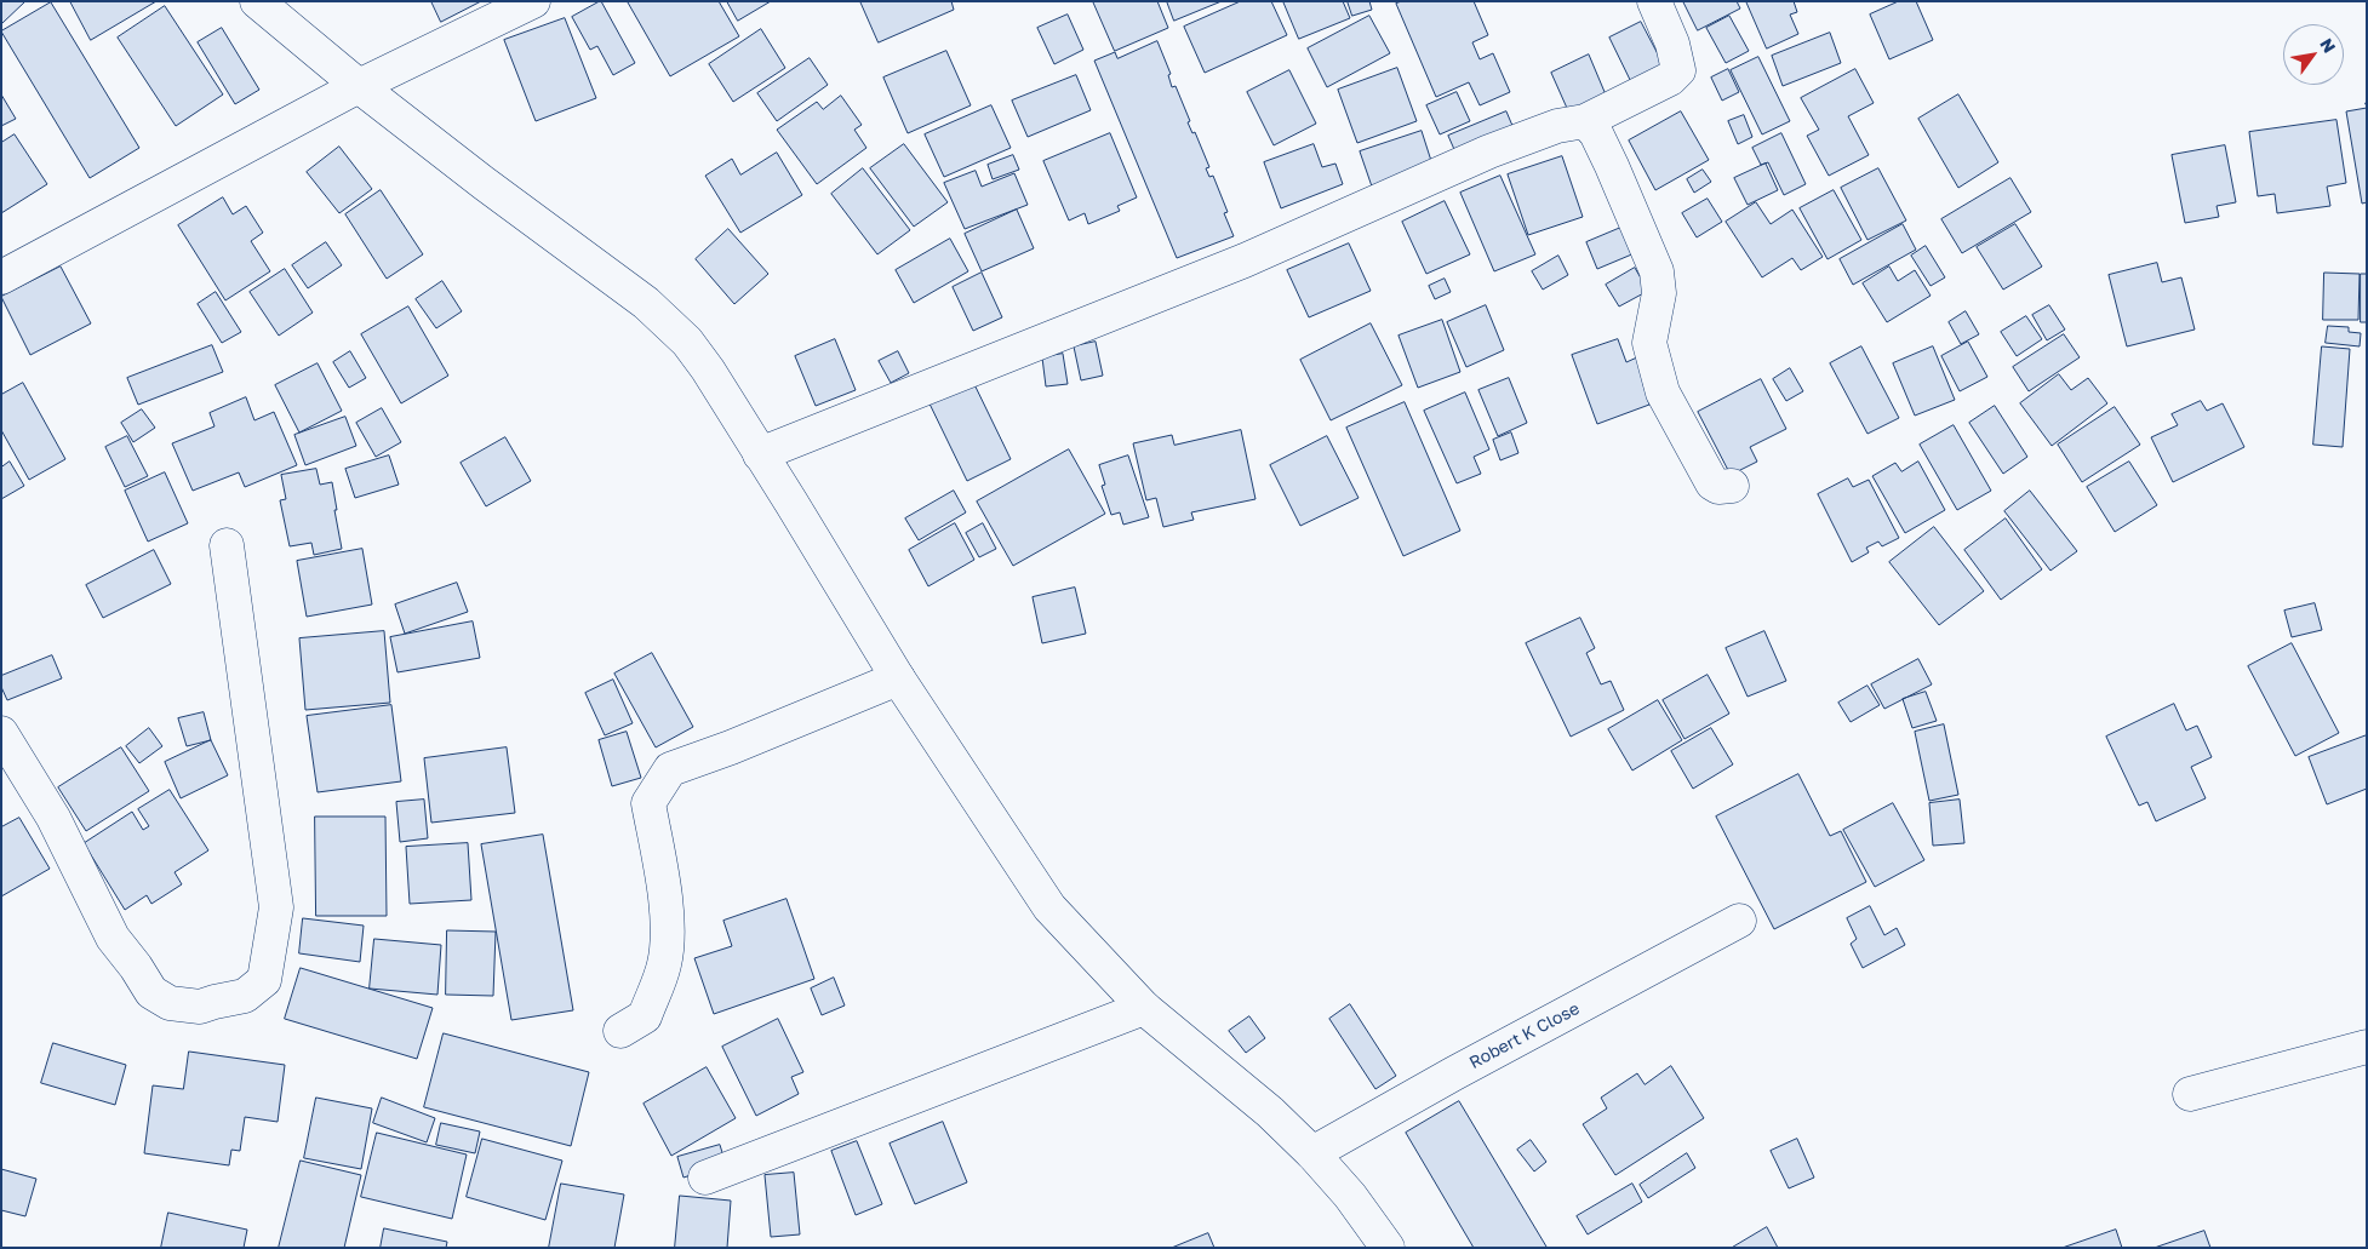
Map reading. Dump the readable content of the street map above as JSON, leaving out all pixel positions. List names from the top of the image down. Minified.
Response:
{"streets":{"street":["Robert K Close"]},"north":"top right"}
